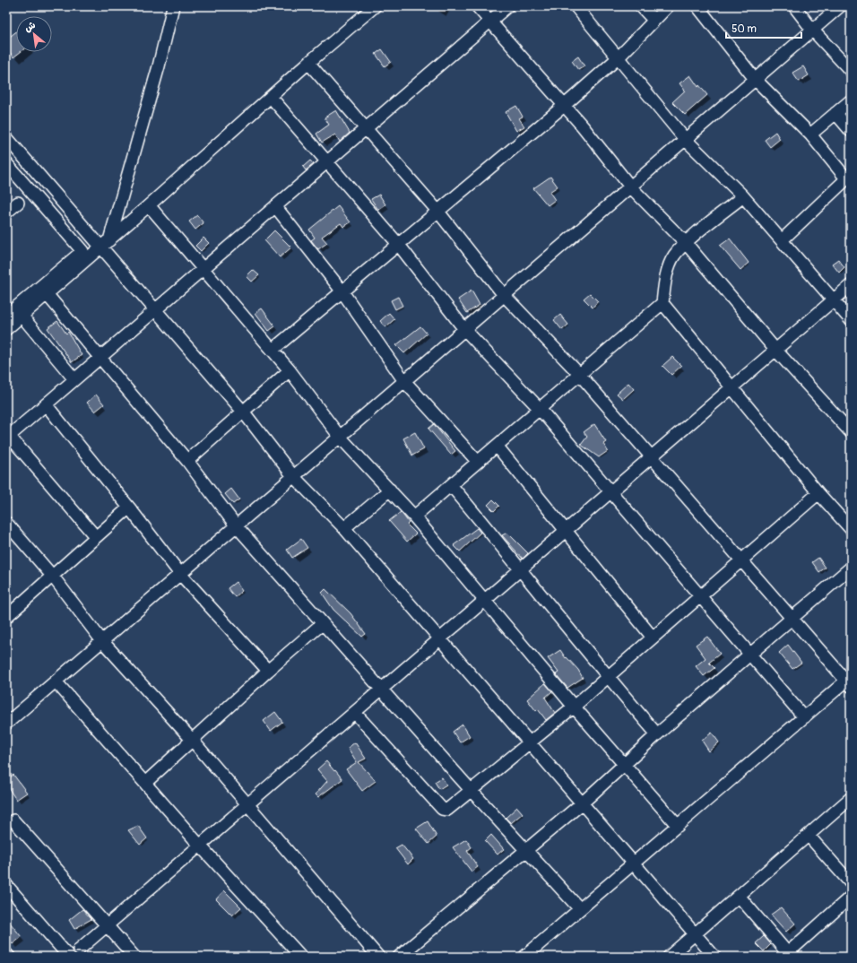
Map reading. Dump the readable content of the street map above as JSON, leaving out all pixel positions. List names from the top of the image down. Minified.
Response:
{"scale_bar":"50 m","north":"top left"}
